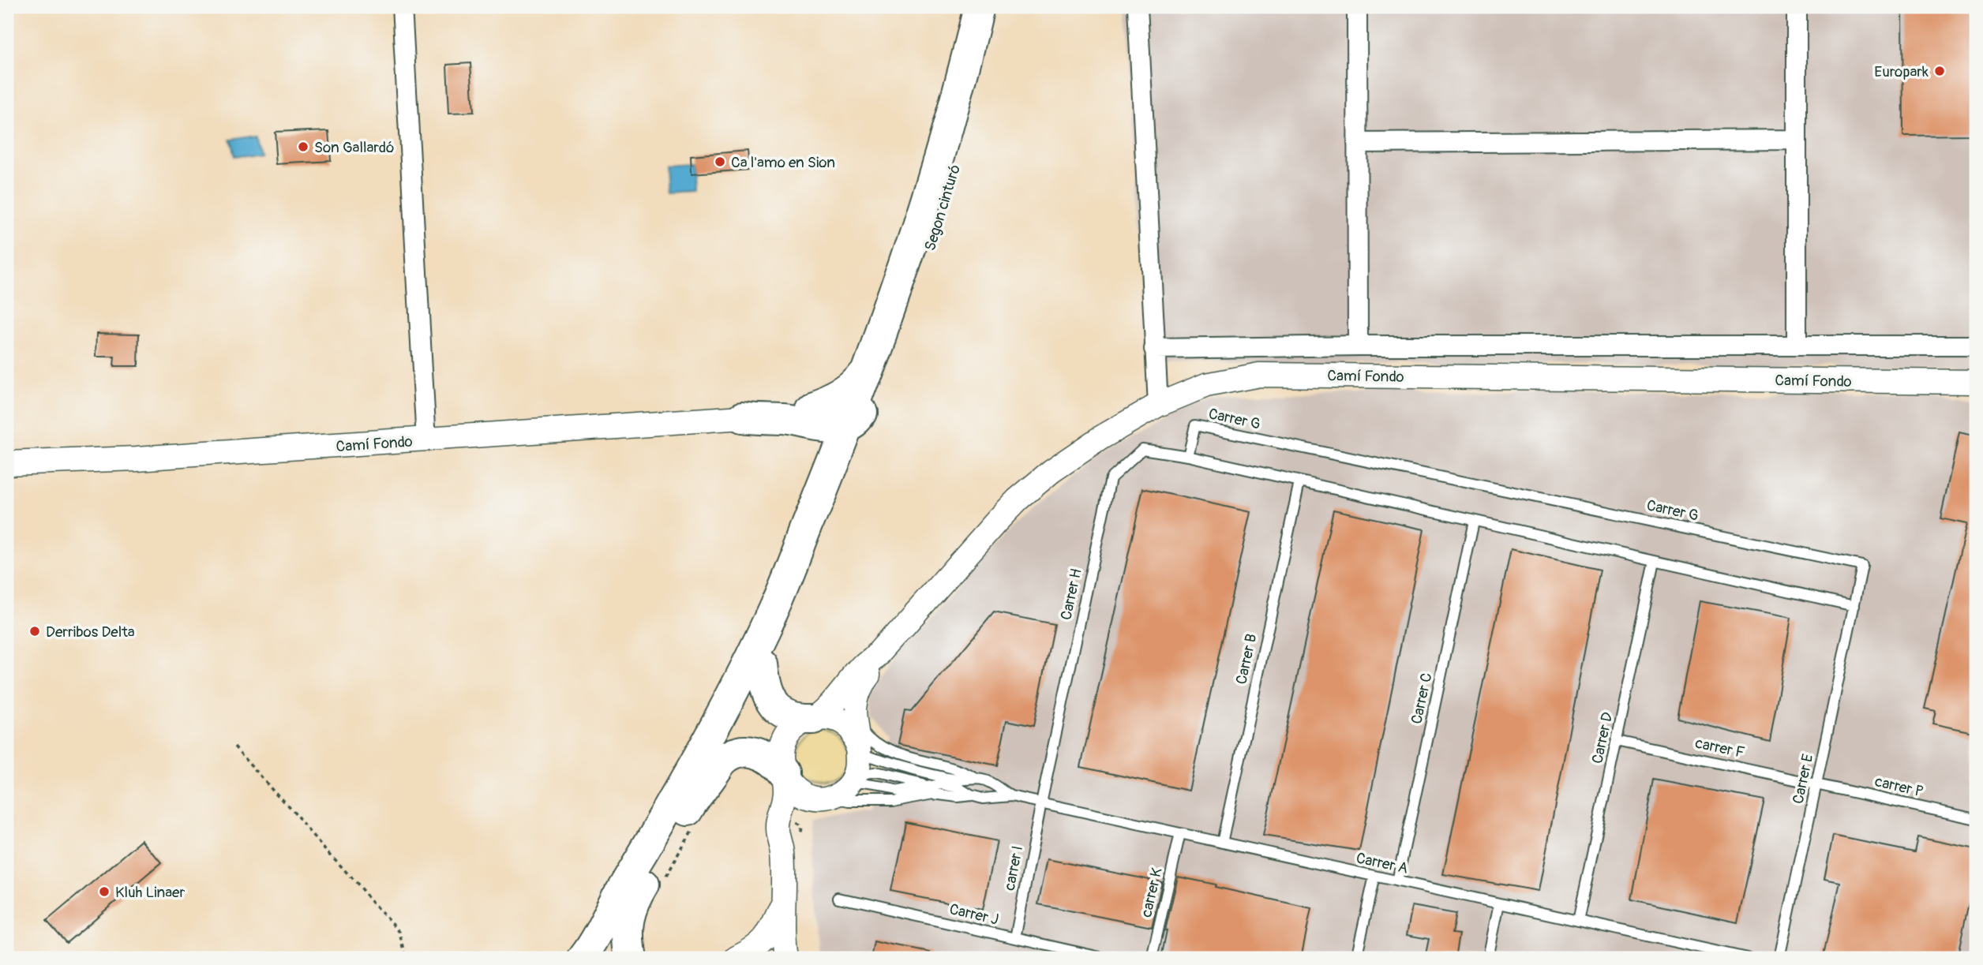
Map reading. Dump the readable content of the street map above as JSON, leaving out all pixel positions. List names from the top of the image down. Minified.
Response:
{"streets":{"highway":["Segon cinturó"],"street":["Camí Fondo"],"lane":["Carrer G","Carrer H","Carrer B","Carrer C","Carrer D","carrer F","Carrer E","carrer P","Carrer A","carrer I","carrer K","Carrer J"]},"crossings":[["Carrer G","Carrer H"],["Carrer G","Carrer E"],["Carrer H","Carrer A"],["Carrer H","carrer I"],["Carrer B","Carrer A"],["Carrer C","Carrer A"],["Carrer D","carrer F"],["Carrer D","Carrer A"],["carrer F","Carrer E"],["carrer F","carrer P"],["Carrer E","carrer P"],["Carrer A","carrer I"],["Carrer A","carrer K"],["carrer I","Carrer J"]],"places":["Europark","Son Gallardó","Ca l'amo en Sion","Derribos Delta","Kluh Linaer"]}
